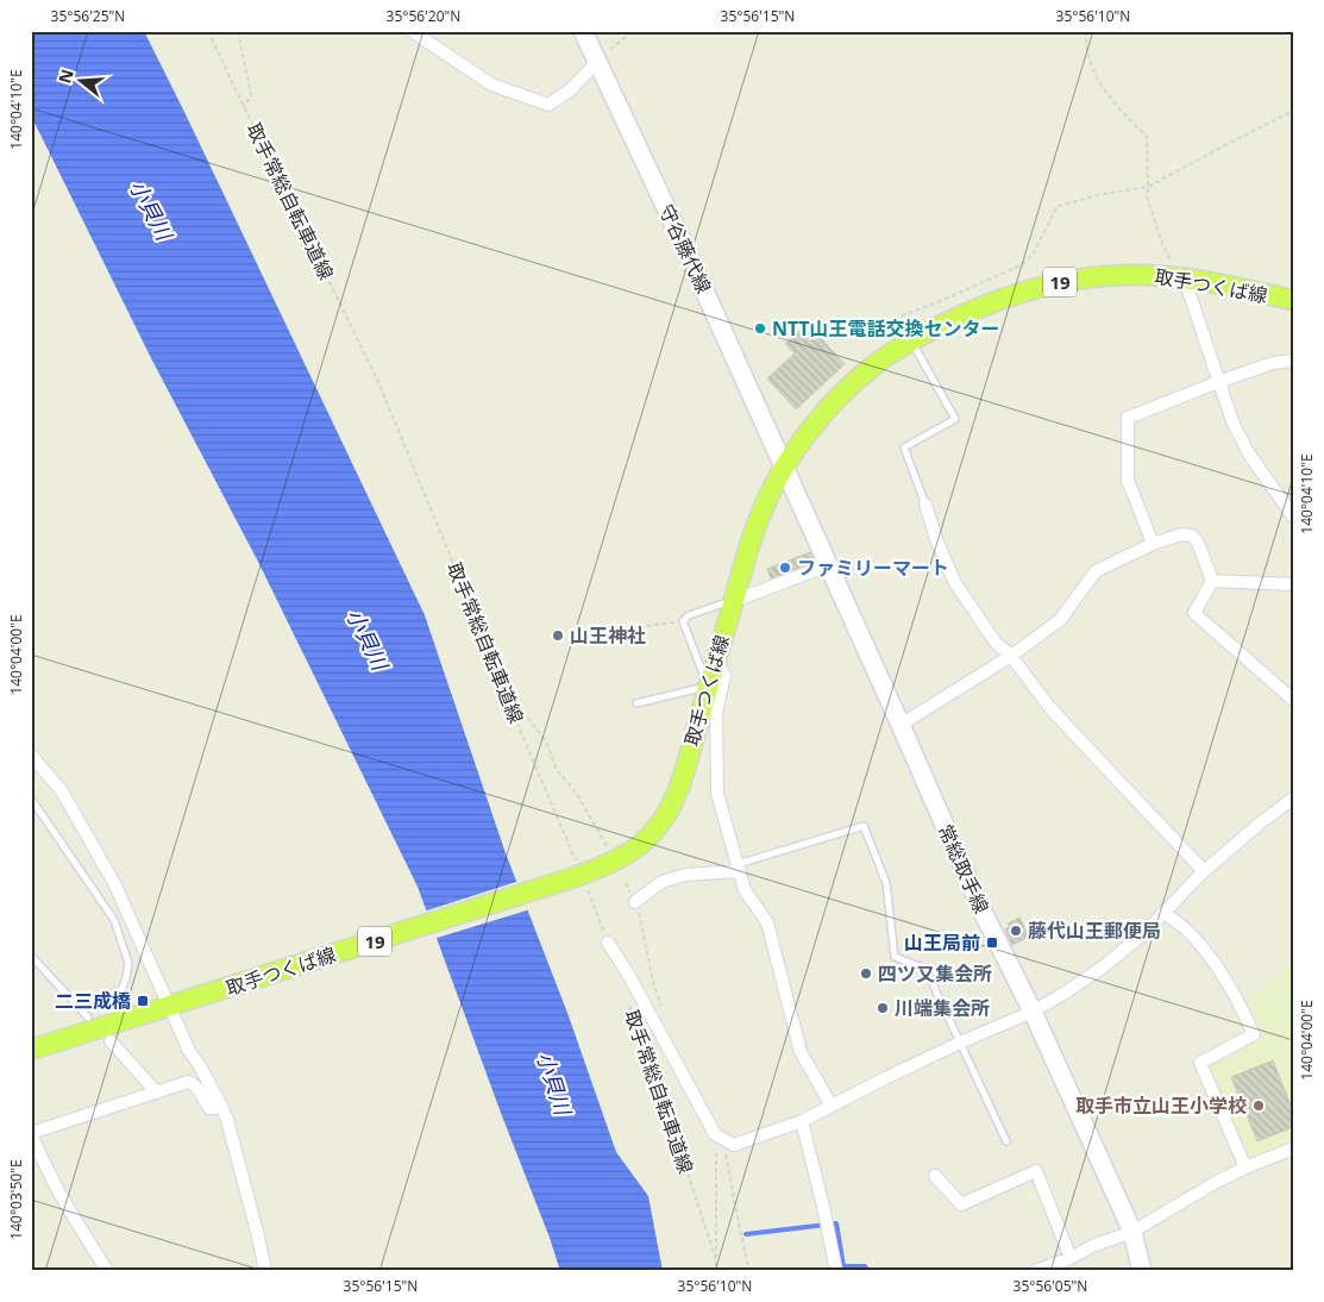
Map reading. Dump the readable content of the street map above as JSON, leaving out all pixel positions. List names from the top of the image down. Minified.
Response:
{"streets":{"main road":["守谷藤代線","19","取手つくば線","常総取手線"],"path":["取手常総自転車道線"]},"crossings":[["取手常総自転車道線","取手つくば線"],["守谷藤代線","取手つくば線"],["守谷藤代線","常総取手線"],["取手つくば線","常総取手線"]],"water":["小貝川"],"places":{"other":["NTT山王電話交換センター","ファミリーマート","山王神社","藤代山王郵便局","四ツ又集会所","川端集会所","取手市立山王小学校"],"transit":["山王局前","二三成橋"]},"north":"left","coordinates":["35°56'25\"N","35°56'20\"N","35°56'15\"N","35°56'10\"N","140°04'10\"E","140°04'00\"E","140°03'50\"E","35°56'05\"N"]}
